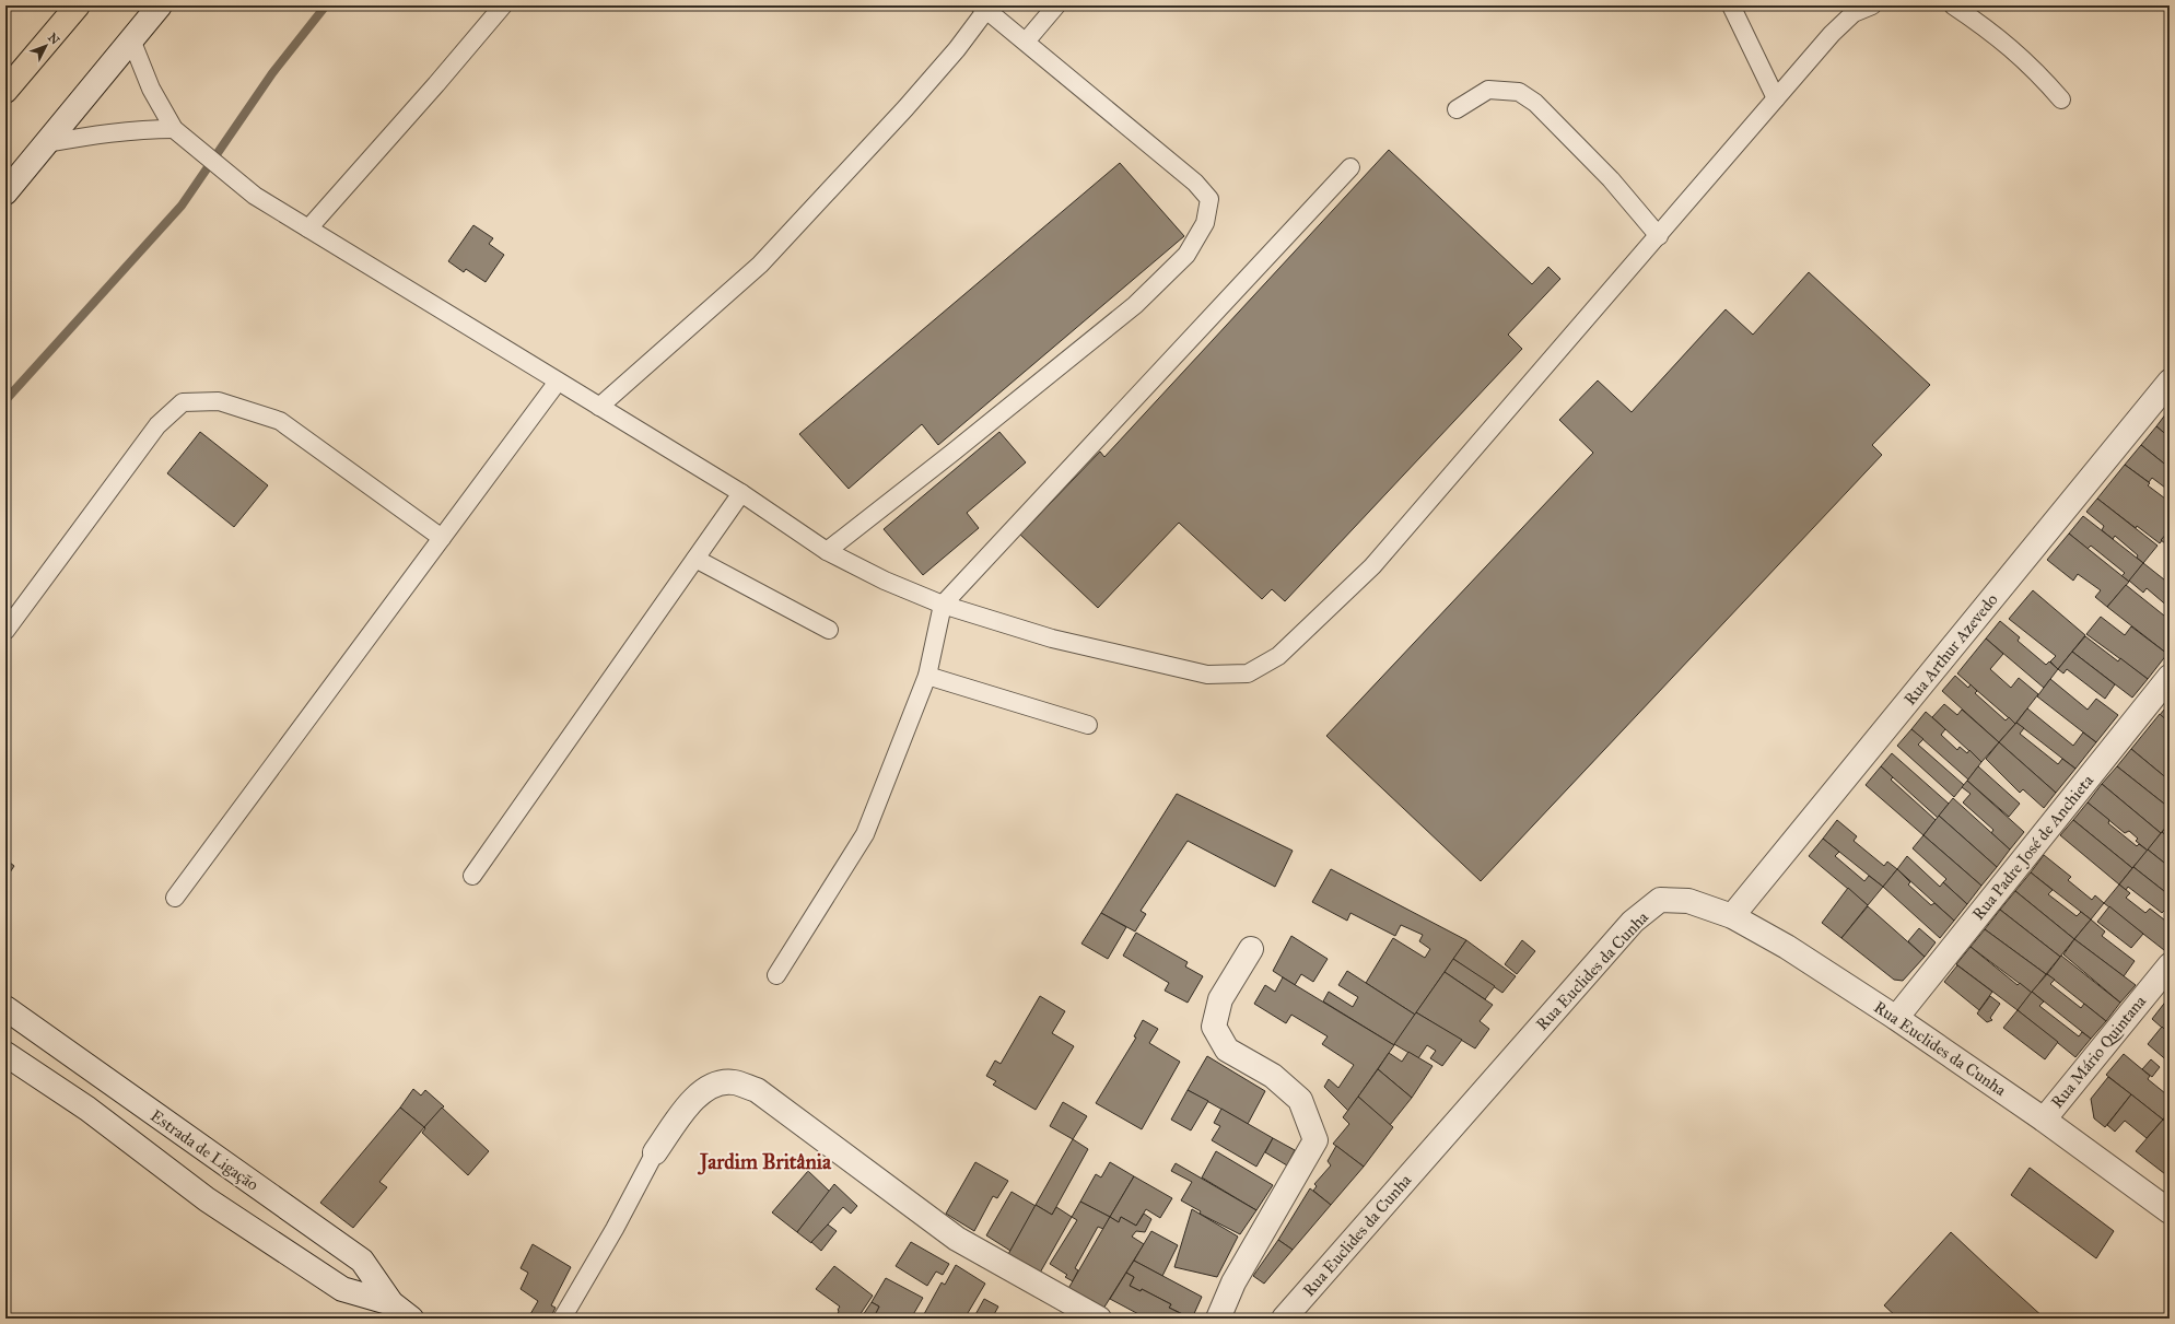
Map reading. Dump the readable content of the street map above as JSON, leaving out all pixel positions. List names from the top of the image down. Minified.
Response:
{"streets":{"street":["Rua Arthur Azevedo","Rua Padre José de Anchieta","Rua Euclides da Cunha","Rua Mário Quintana","Estrada de Ligação"]},"crossings":[["Rua Arthur Azevedo","Rua Euclides da Cunha"],["Rua Padre José de Anchieta","Rua Euclides da Cunha"],["Rua Euclides da Cunha","Rua Mário Quintana"]],"districts":["Jardim Britânia"],"north":"top right"}
